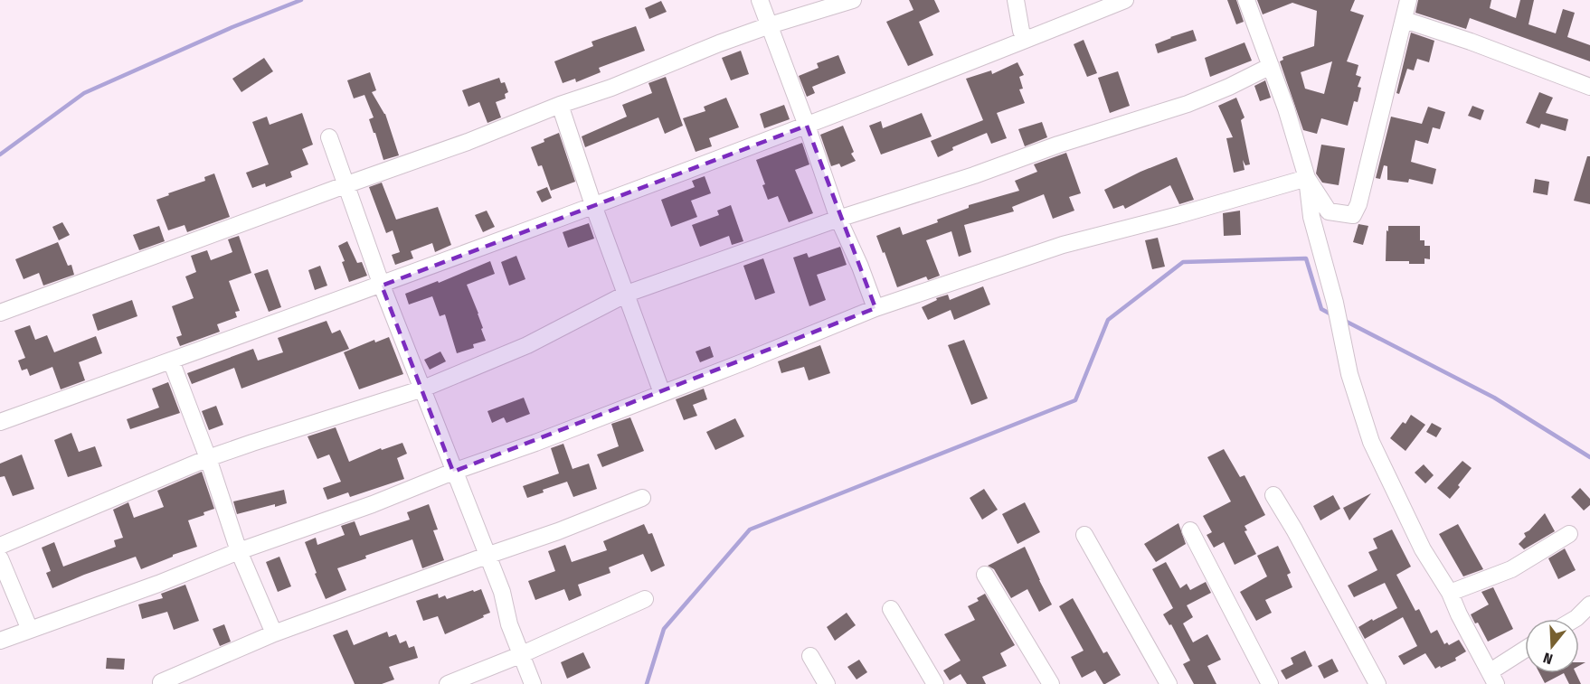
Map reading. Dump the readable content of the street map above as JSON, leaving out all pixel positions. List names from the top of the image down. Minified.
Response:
{"north":"bottom"}
